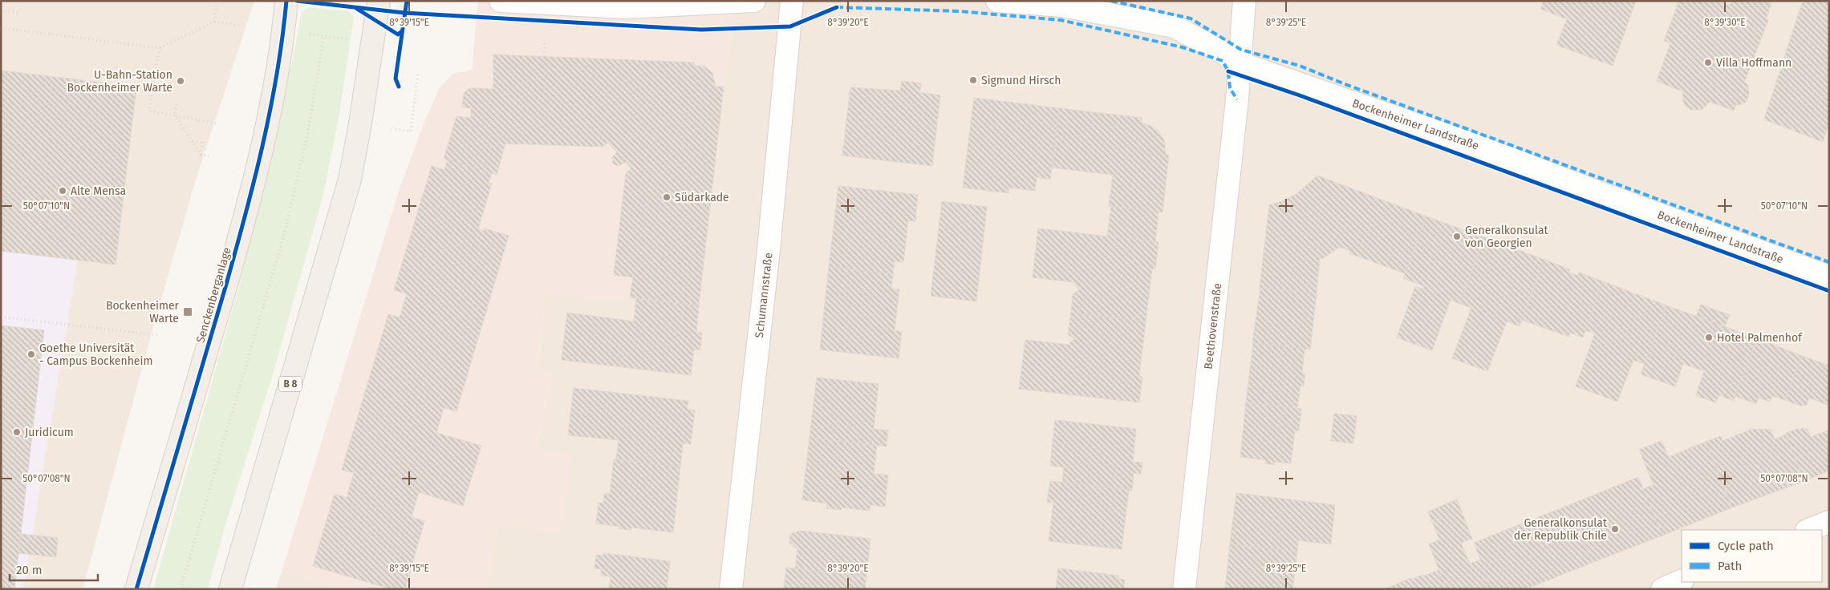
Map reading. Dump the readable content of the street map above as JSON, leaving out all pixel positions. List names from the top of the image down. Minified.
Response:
{"streets":{"main road":["Senckenberganlage","B 8"],"street":["Bockenheimer Landstraße","Schumannstraße","Beethovenstraße"]},"crossings":[["Bockenheimer Landstraße","Beethovenstraße"]],"places":{"other":["Villa Hoffmann","Sigmund Hirsch","U-Bahn-Station Bockenheimer Warte","Alte Mensa","Südarkade","Generalkonsulat von Georgien","Hotel Palmenhof","Goethe Universität - Campus Bockenheim","Juridicum","Generalkonsulat der Republik Chile"],"transit":["Bockenheimer Warte"]},"legend":["Cycle path","Path"],"scale_bar":"20 m","coordinates":["8°39'15\"E","8°39'20\"E","8°39'25\"E","8°39'30\"E","50°07'10\"N","50°07'08\"N"]}
